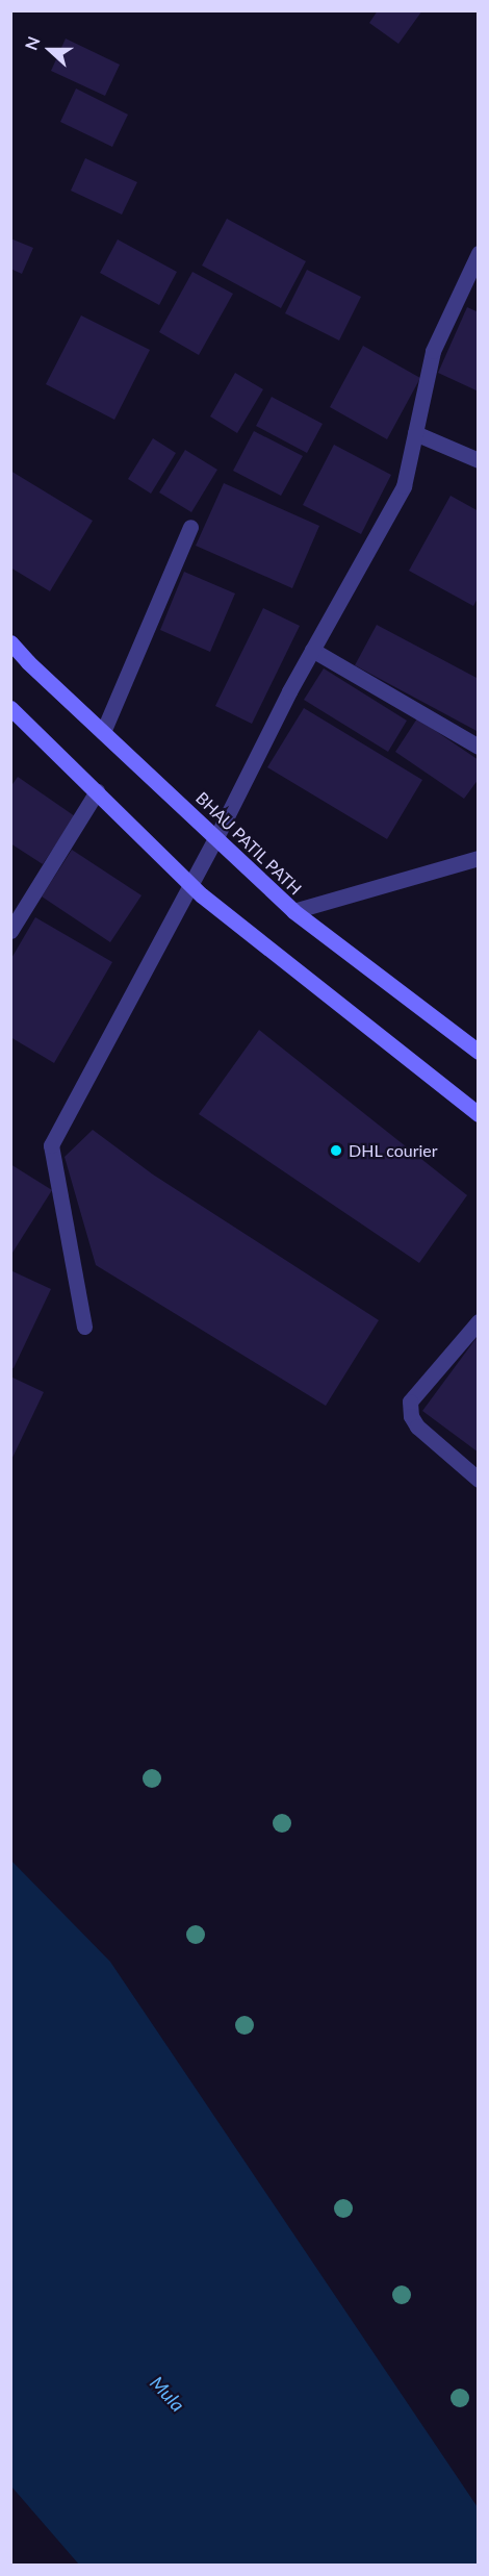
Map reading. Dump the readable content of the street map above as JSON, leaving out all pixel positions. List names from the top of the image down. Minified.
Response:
{"streets":{"main road":["BHAU PATIL PATH"]},"water":["Mula"],"places":["DHL courier"],"north":"left"}
